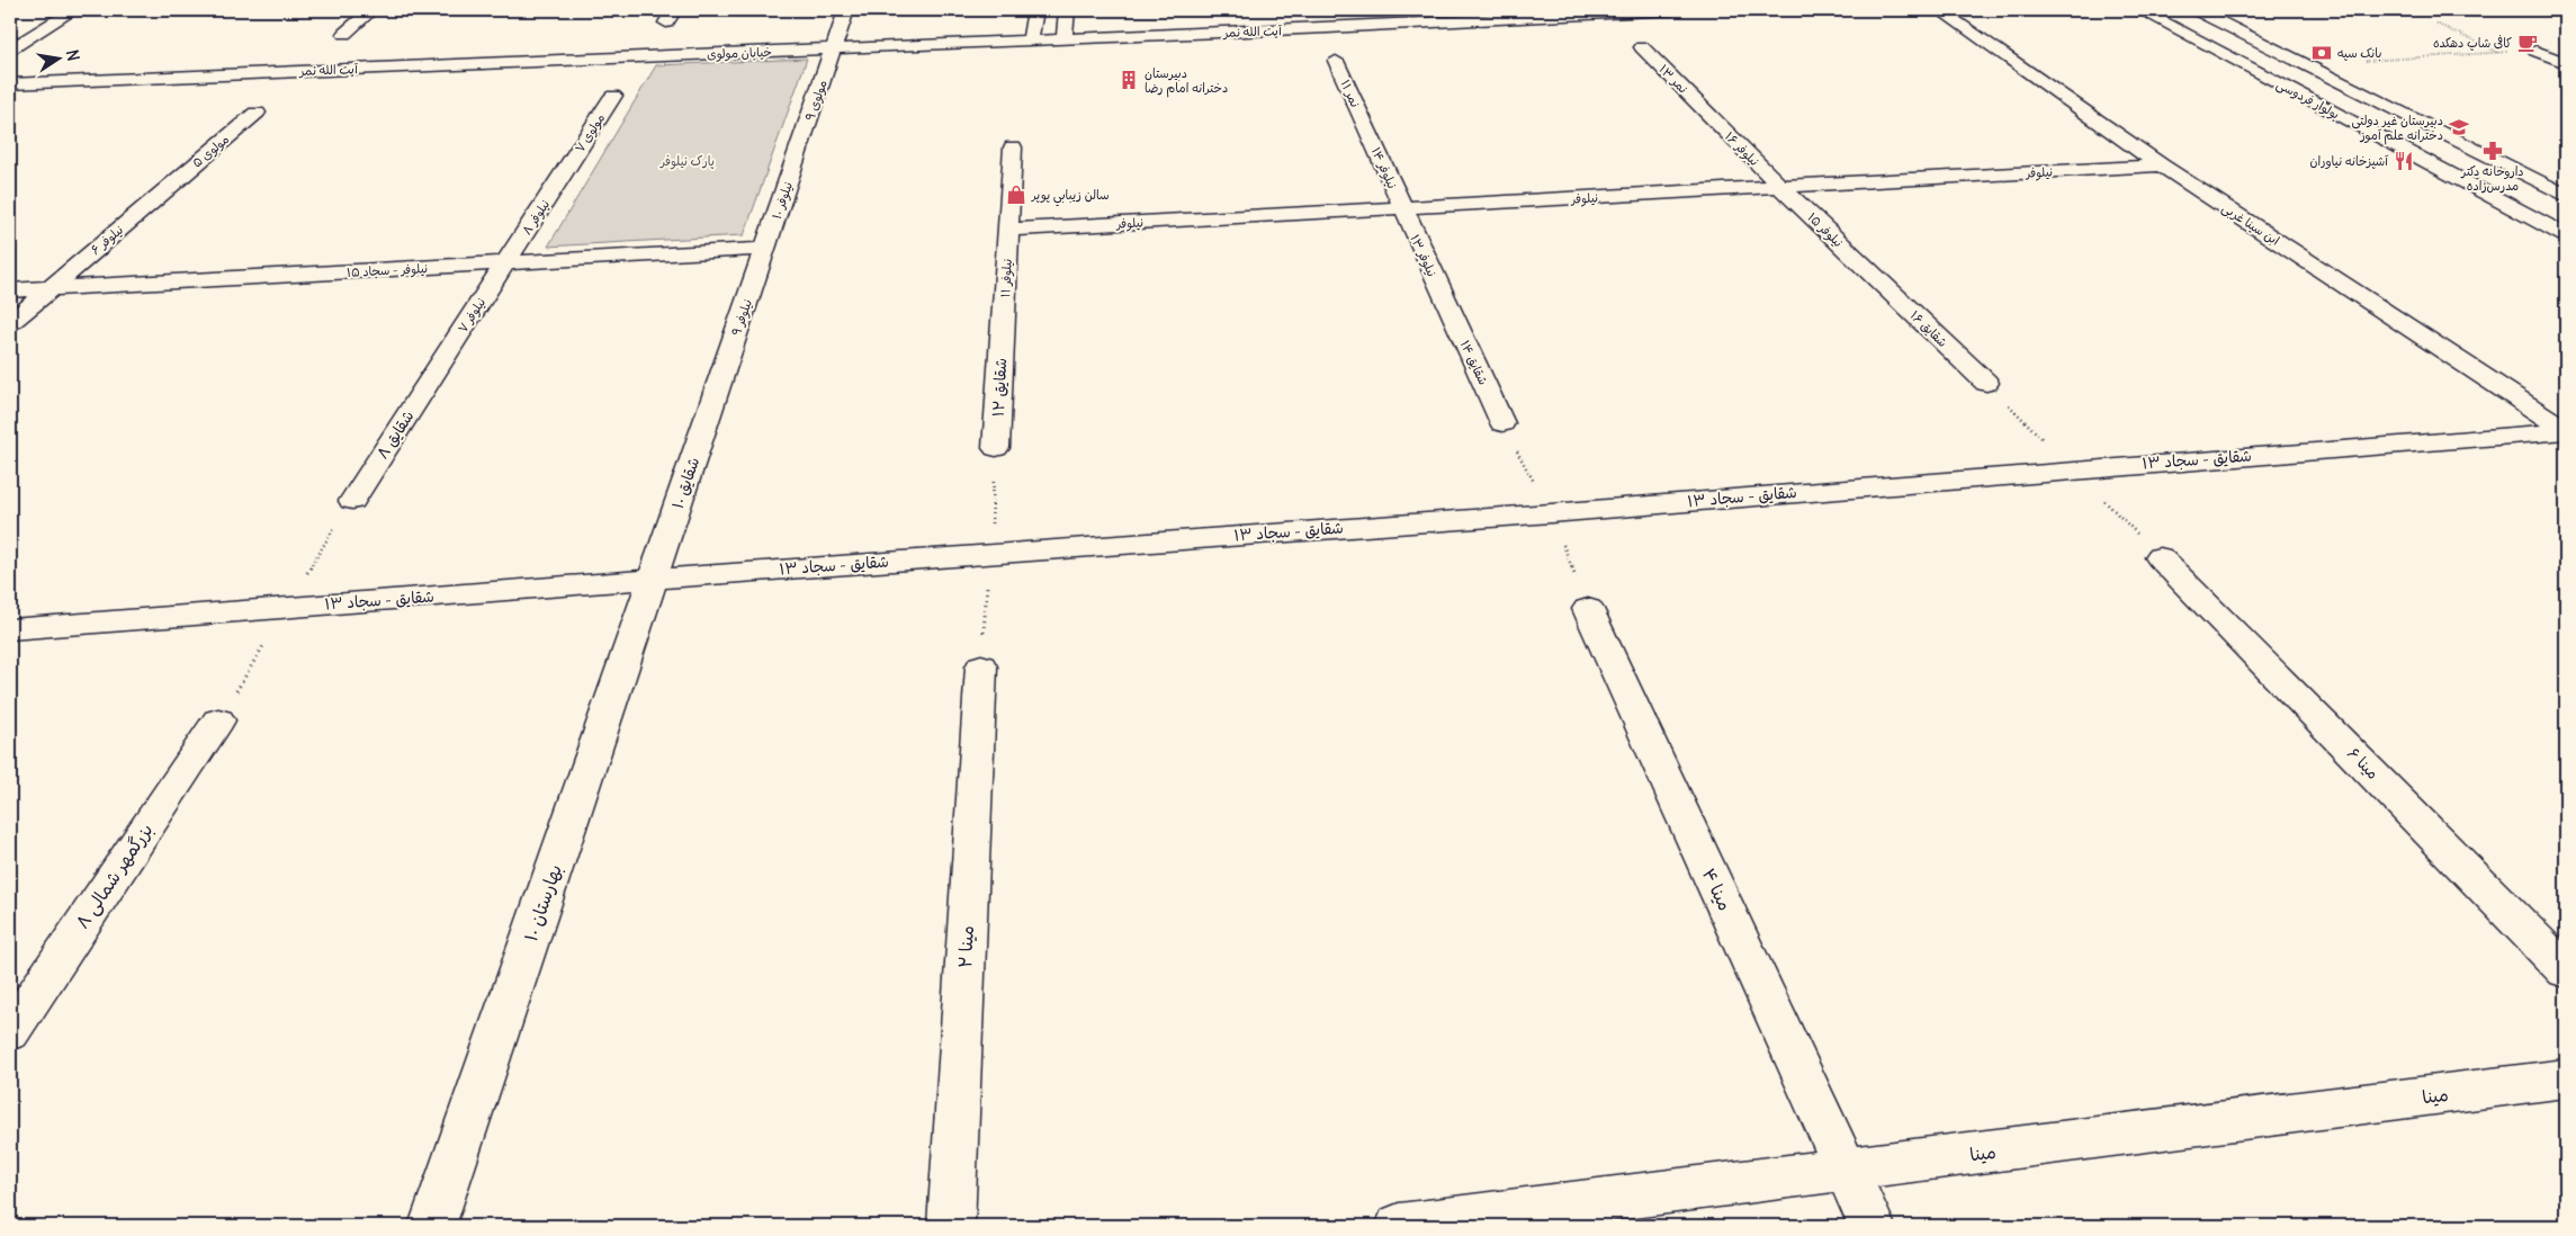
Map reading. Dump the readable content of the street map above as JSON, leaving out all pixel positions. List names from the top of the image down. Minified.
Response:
{"streets":{"street":["آیت الله نمر","خیابان مولوی","نمر ۱۳","نمر ۱۱","بولوار فردوسی","مولوی ۹","مولوی ۷","نیلوفر ۱۶","مولوی ۵","نیلوفر ۱۴","نیلوفر","نیلوفر ۱۰","نیلوفر ۸","ابن سینا غربی","نیلوفر ۱۵","نیلوفر ۶","نیلوفر ۱۳","نیلوفر - سجاد ۱۵","نیلوفر ۱۱","نیلوفر ۷","نیلوفر ۹","شقایق ۱۶","شقایق ۱۴","شقایق ۱۲","شقایق ۸","شقایق - سجاد ۱۳","شقایق ۱۰","مینا ۶","بزرگمهر شمالی ۸","مینا ۴","بهارستان ۱۰","مینا ۲","مینا"]},"crossings":[["آیت الله نمر","خیابان مولوی"],["آیت الله نمر","مولوی ۹"],["خیابان مولوی","مولوی ۹"],["نمر ۱۳","نیلوفر ۱۶"],["نمر ۱۱","نیلوفر ۱۴"],["مولوی ۹","نیلوفر ۱۰"],["مولوی ۷","نیلوفر ۸"],["نیلوفر ۱۶","نیلوفر"],["نیلوفر ۱۶","نیلوفر ۱۵"],["مولوی ۵","نیلوفر ۶"],["نیلوفر ۱۴","نیلوفر"],["نیلوفر ۱۴","نیلوفر ۱۳"],["نیلوفر","ابن سینا غربی"],["نیلوفر","نیلوفر ۱۵"],["نیلوفر","نیلوفر ۱۳"],["نیلوفر","نیلوفر ۱۱"],["نیلوفر ۱۰","نیلوفر - سجاد ۱۵"],["نیلوفر ۱۰","نیلوفر ۹"],["نیلوفر ۸","نیلوفر - سجاد ۱۵"],["نیلوفر ۸","نیلوفر ۷"],["ابن سینا غربی","شقایق - سجاد ۱۳"],["نیلوفر ۱۵","شقایق ۱۶"],["نیلوفر ۶","نیلوفر - سجاد ۱۵"],["نیلوفر ۱۳","شقایق ۱۴"],["نیلوفر - سجاد ۱۵","نیلوفر ۷"],["نیلوفر - سجاد ۱۵","نیلوفر ۹"],["نیلوفر ۱۱","شقایق ۱۲"],["نیلوفر ۷","شقایق ۸"],["نیلوفر ۹","شقایق ۱۰"],["شقایق - سجاد ۱۳","شقایق ۱۰"],["شقایق - سجاد ۱۳","بهارستان ۱۰"],["شقایق ۱۰","بهارستان ۱۰"],["مینا ۴","مینا"]],"parks":["پارک نیلوفر"],"places":{"cafe":["کافی شاپ دهکده"],"bank":["بانک سپه"],"building":["دبیرستان دخترانه امام رضا"],"school or university":["دبیرستان غیر دولتی دخترانه علم آموز"],"pharmacy":["داروخانه دکتر مدرس‌زاده"],"restaurant":["آشپزخانه نیاوران"],"shop":["سالن زيبابي پوپر"]},"north":"right"}
